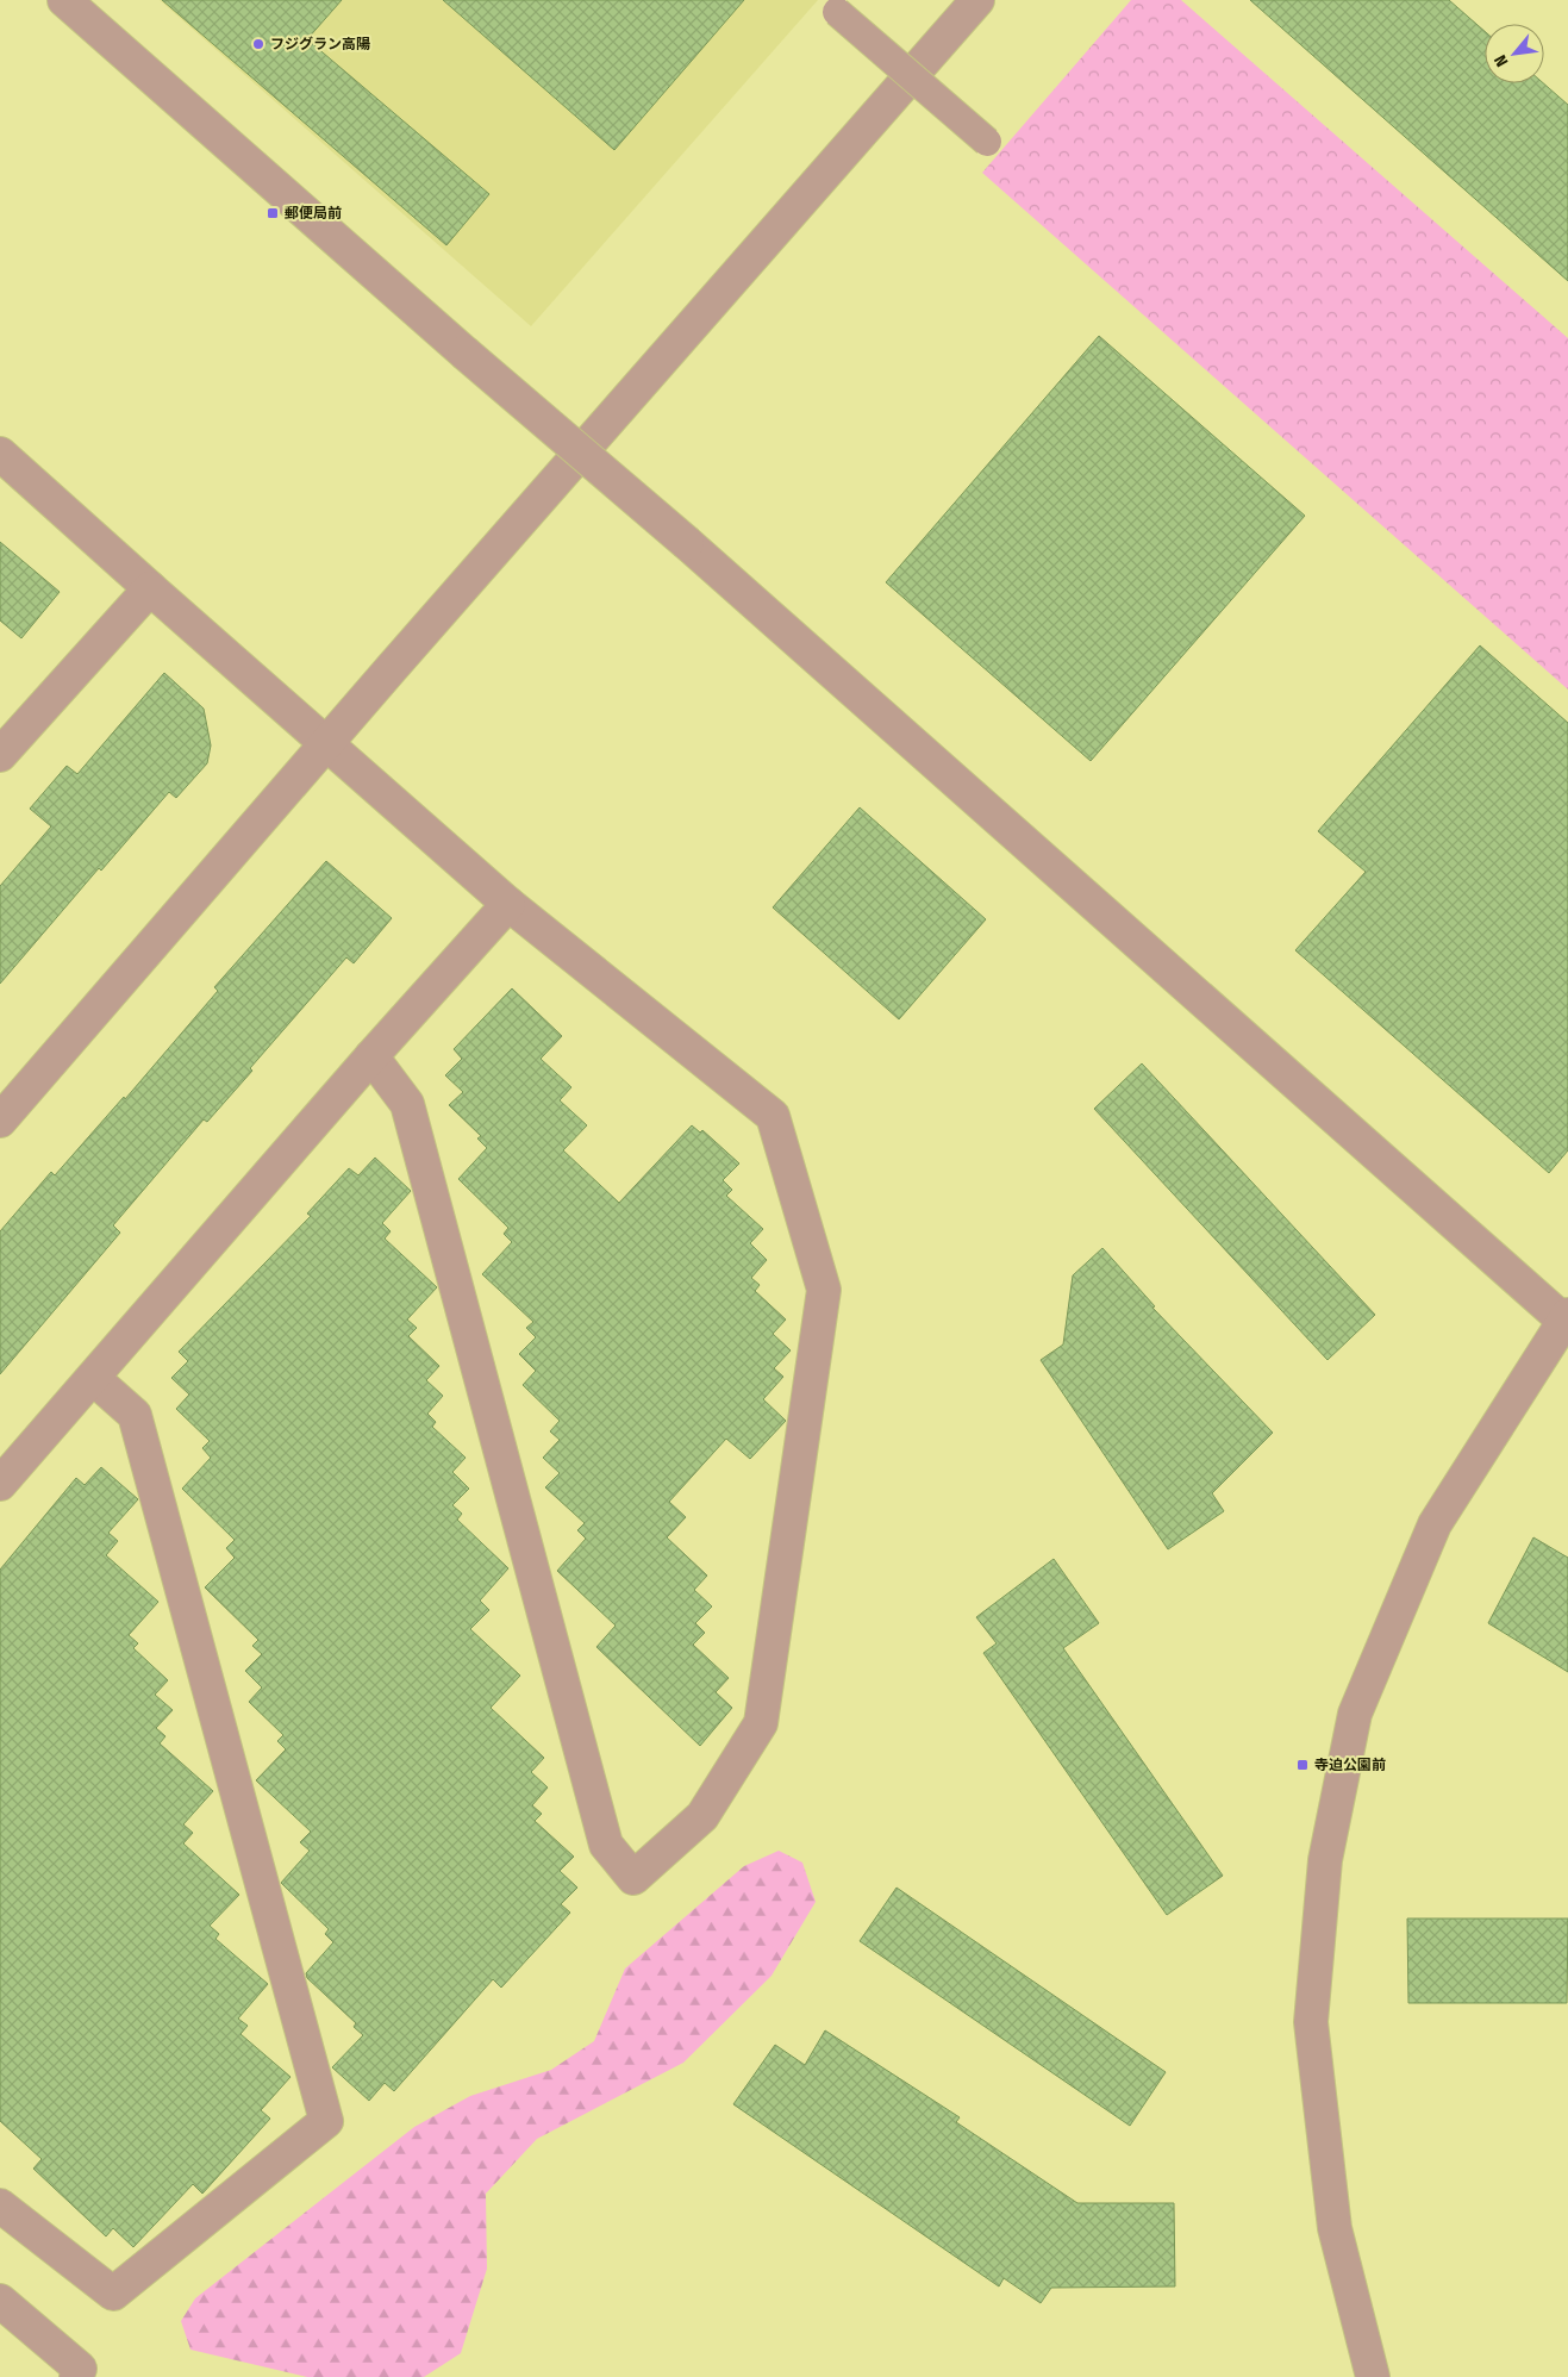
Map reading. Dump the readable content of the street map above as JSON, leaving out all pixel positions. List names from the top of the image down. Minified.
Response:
{"places":{"other":["フジグラン高陽"],"transit":["郵便局前","寺迫公園前"]},"north":"bottom left"}
